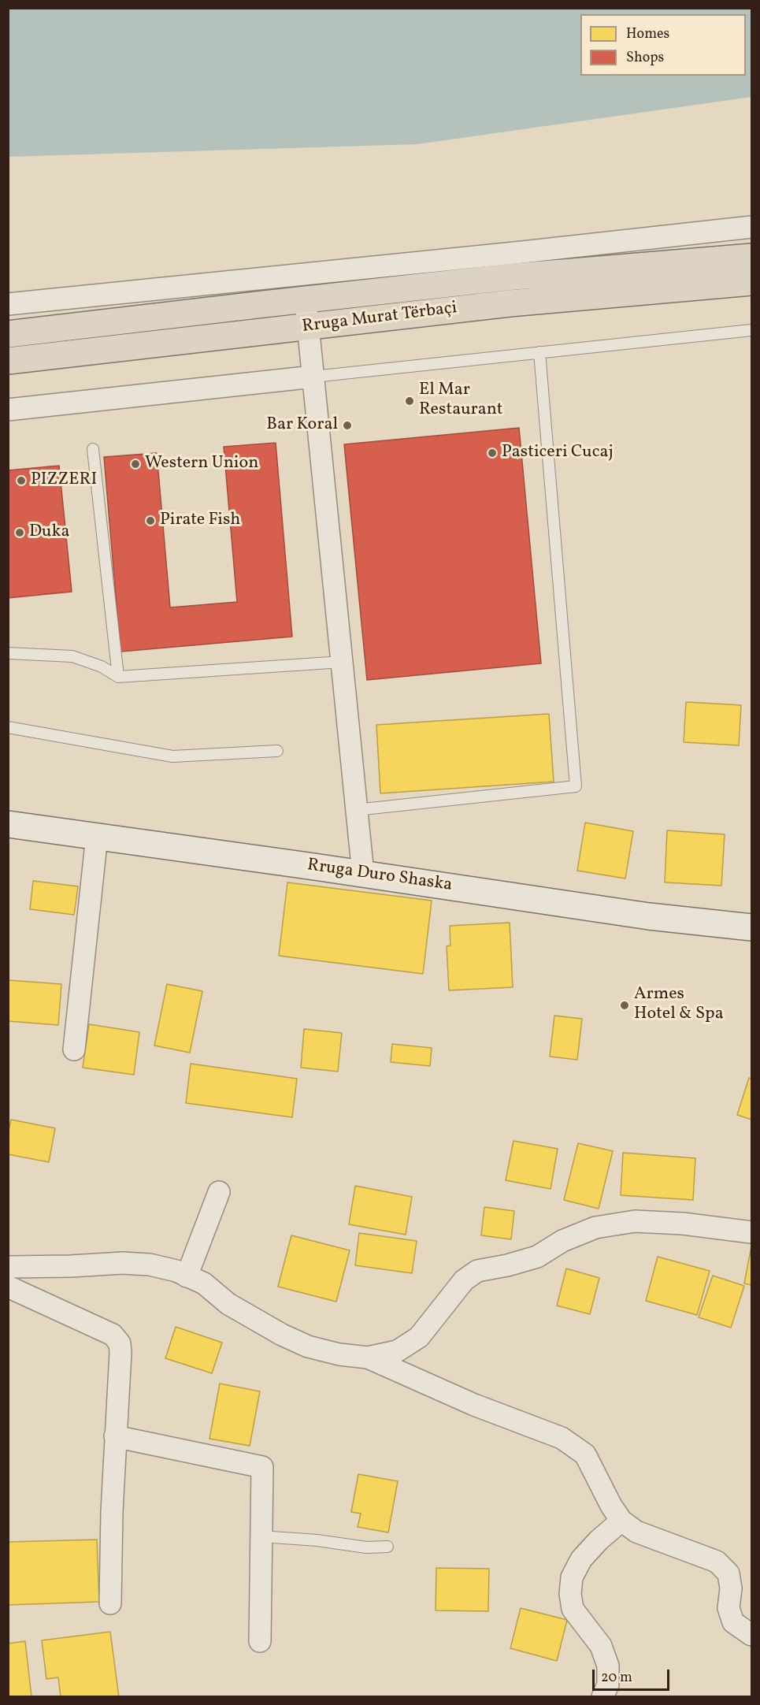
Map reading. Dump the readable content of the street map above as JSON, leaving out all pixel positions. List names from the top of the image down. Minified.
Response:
{"streets":{"main road":["Rruga Murat Tërbaçi","Rruga Duro Shaska"]},"places":["El Mar Restaurant","Bar Koral","Pasticeri Cucaj","Western Union","PIZZERI","Pirate Fish","Duka","Armes Hotel & Spa"],"legend":["Homes","Shops"],"scale_bar":"20 m"}
